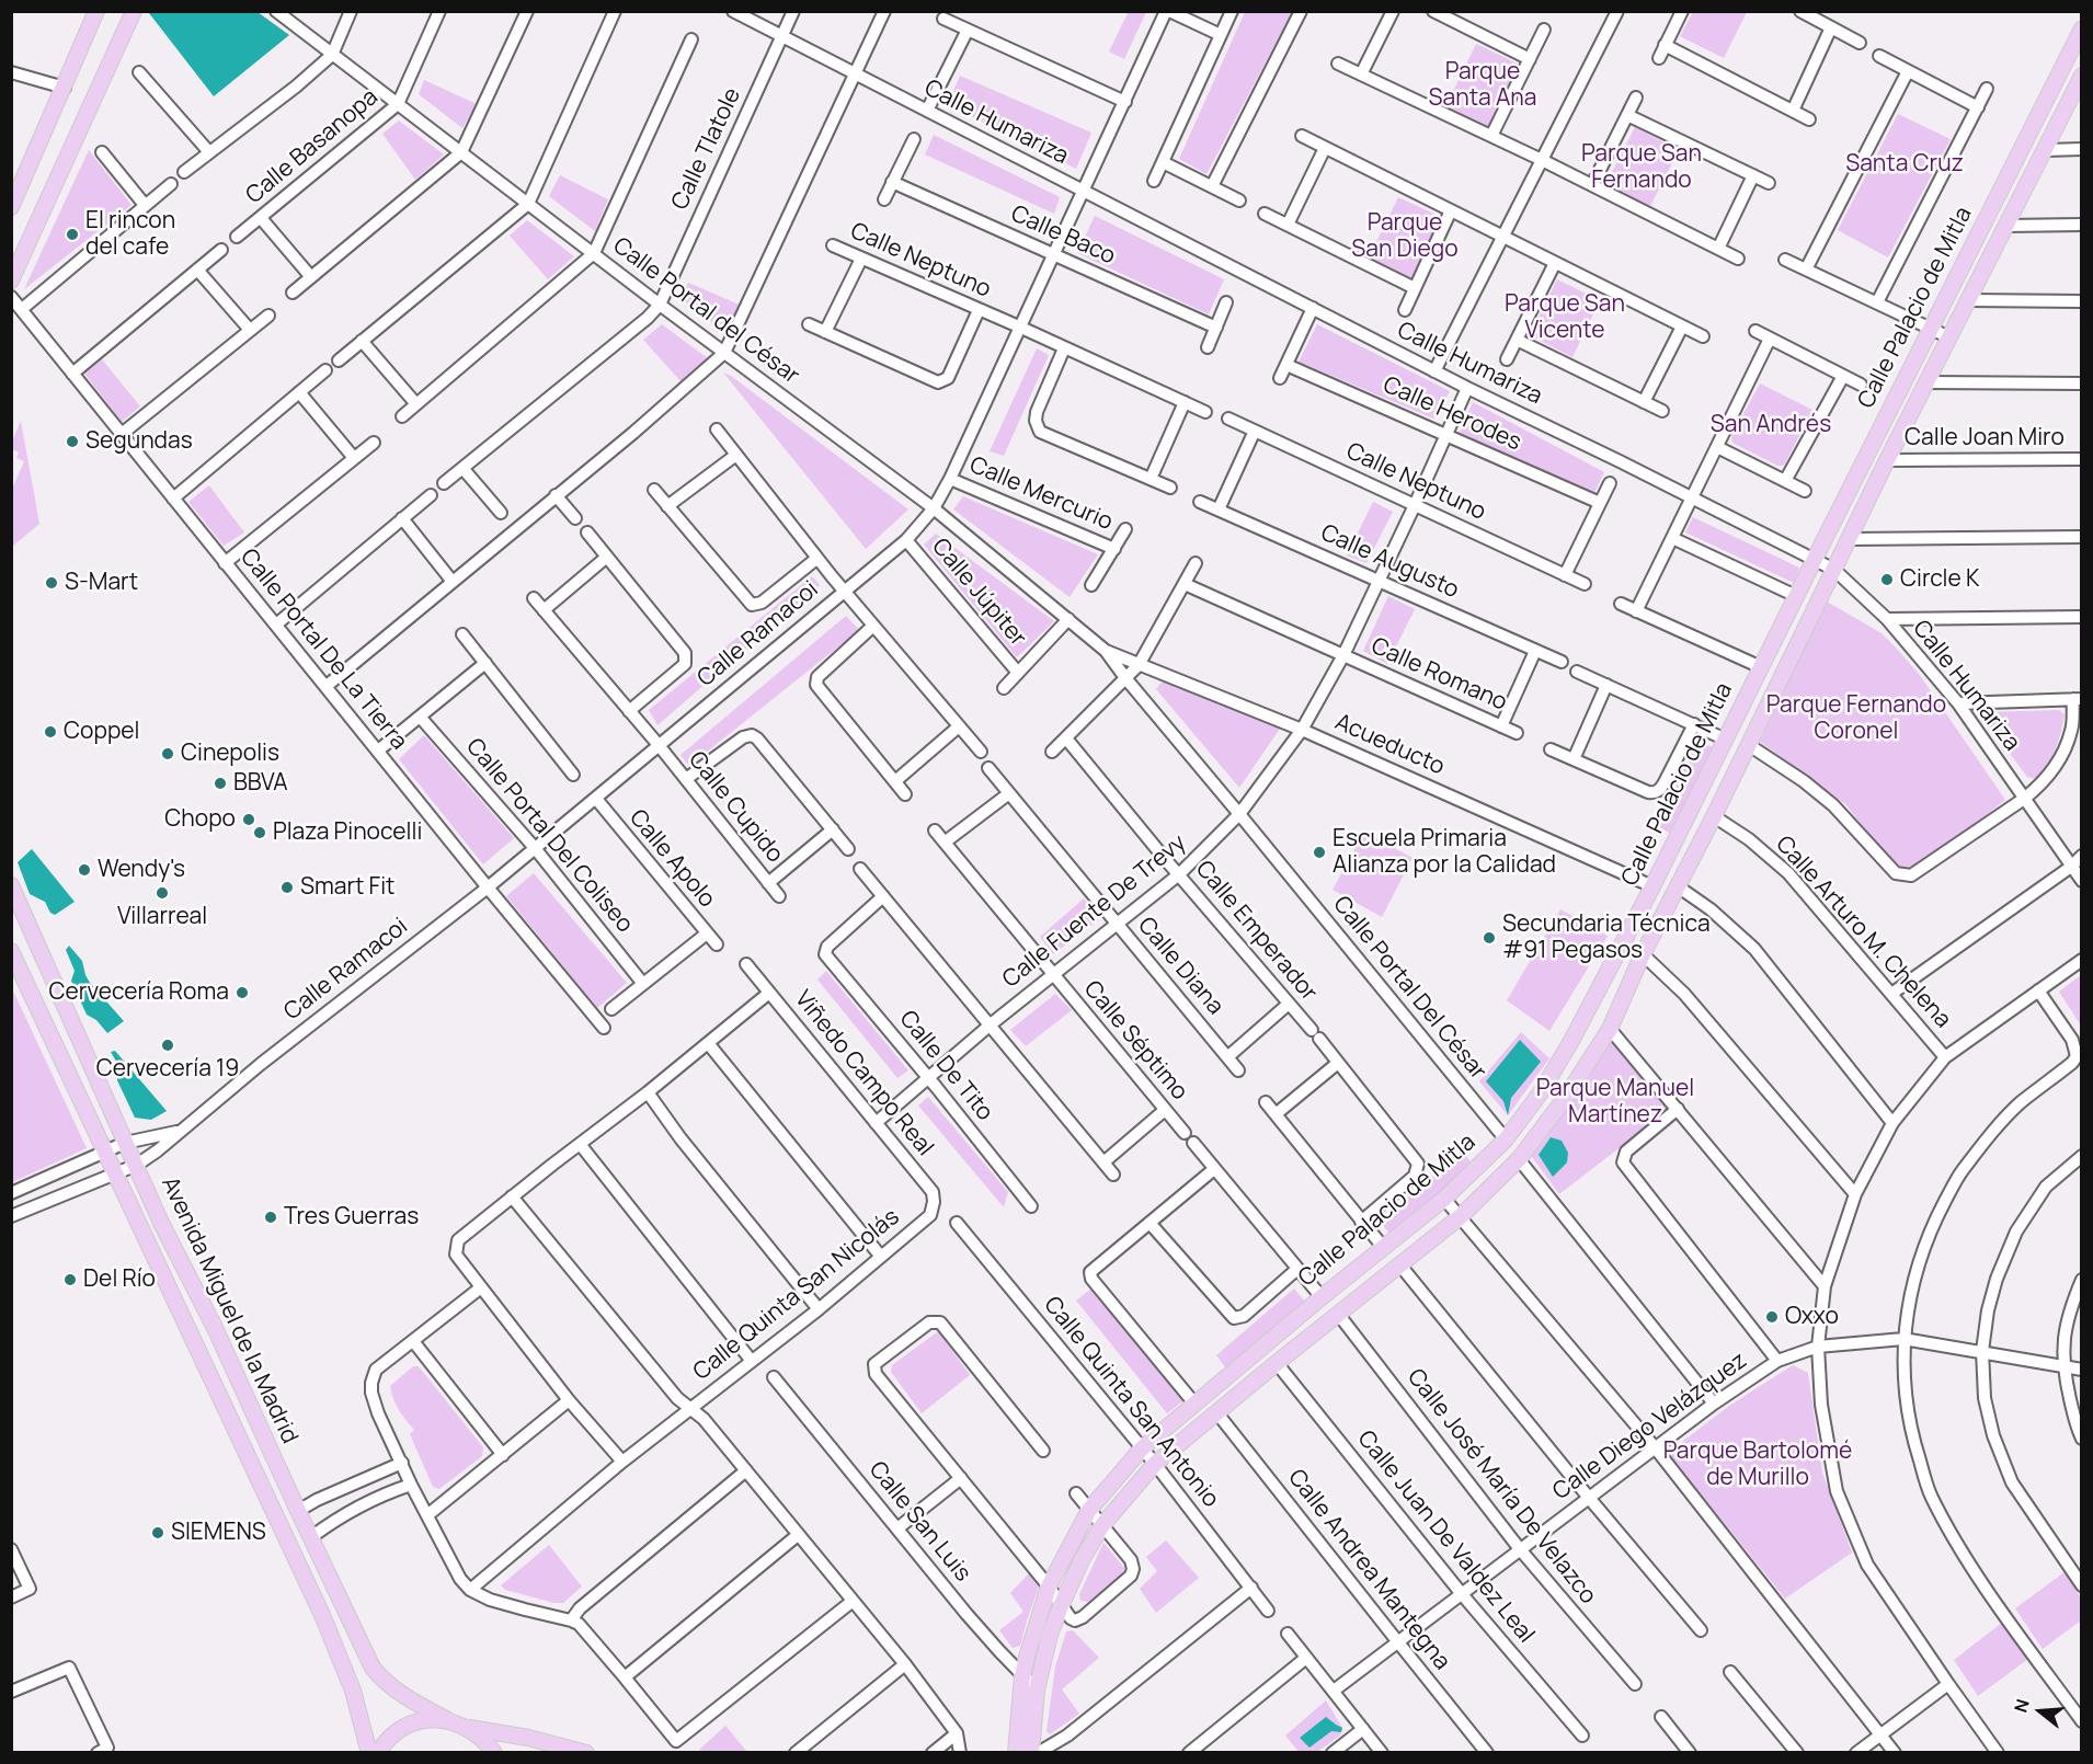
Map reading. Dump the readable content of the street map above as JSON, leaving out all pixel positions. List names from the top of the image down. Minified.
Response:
{"streets":{"main road":["Calle Palacio de Mitla","Avenida Miguel de la Madrid"],"street":["Calle Humariza","Calle Basanopa","Calle Tlatole","Calle Baco","Calle Neptuno","Calle Portal del César","Calle Herodes","Calle Joan Miro","Calle Mercurio","Calle Augusto","Calle Júpiter","Calle Ramacoi","Calle Portal De La Tierra","Calle Romano","Acueducto","Calle Cupido","Calle Portal Del Coliseo","Calle Apolo","Calle Fuente De Trevy","Calle Emperador","Calle Arturo M. Chelena","Calle Diana","Calle Portal Del César","Calle Séptimo","Calle De Tito","Viñedo Campo Real","Calle Quinta San Nicolás","Calle Quinta San Antonio","Calle Diego Velázquez","Calle José María De Velazco","Calle San Luis","Calle Juan De Valdez Leal","Calle Andrea Mantegna"]},"crossings":[["Calle Humariza","Calle Tlatole"],["Calle Humariza","Calle Palacio de Mitla"],["Calle Humariza","Calle Ramacoi"],["Calle Humariza","Calle Fuente De Trevy"],["Calle Basanopa","Calle Portal del César"],["Calle Tlatole","Calle Portal del César"],["Calle Baco","Calle Ramacoi"],["Calle Neptuno","Calle Ramacoi"],["Calle Neptuno","Calle Fuente De Trevy"],["Calle Palacio de Mitla","Calle Joan Miro"],["Calle Palacio de Mitla","Acueducto"],["Calle Palacio de Mitla","Calle Arturo M. Chelena"],["Calle Palacio de Mitla","Calle Portal Del César"],["Calle Palacio de Mitla","Calle Quinta San Antonio"],["Calle Palacio de Mitla","Calle José María De Velazco"],["Calle Palacio de Mitla","Calle San Luis"],["Calle Palacio de Mitla","Calle Juan De Valdez Leal"],["Calle Palacio de Mitla","Calle Andrea Mantegna"],["Calle Portal del César","Calle Ramacoi"],["Calle Portal del César","Acueducto"],["Calle Portal del César","Calle Portal Del César"],["Calle Herodes","Calle Fuente De Trevy"],["Calle Mercurio","Calle Ramacoi"],["Calle Augusto","Calle Fuente De Trevy"],["Calle Júpiter","Calle Ramacoi"],["Calle Ramacoi","Calle Portal De La Tierra"],["Calle Ramacoi","Calle Cupido"],["Calle Ramacoi","Calle Portal Del Coliseo"],["Calle Ramacoi","Calle Apolo"],["Calle Ramacoi","Avenida Miguel de la Madrid"],["Calle Romano","Calle Fuente De Trevy"],["Acueducto","Calle Fuente De Trevy"],["Acueducto","Calle Portal Del César"],["Calle Fuente De Trevy","Calle Emperador"],["Calle Fuente De Trevy","Calle Diana"],["Calle Fuente De Trevy","Calle Portal Del César"],["Calle Fuente De Trevy","Calle Séptimo"],["Calle Fuente De Trevy","Calle De Tito"],["Calle Fuente De Trevy","Viñedo Campo Real"],["Viñedo Campo Real","Calle Quinta San Nicolás"],["Calle Diego Velázquez","Calle José María De Velazco"],["Calle Diego Velázquez","Calle Juan De Valdez Leal"],["Calle Diego Velázquez","Calle Andrea Mantegna"]],"parks":["Parque Santa Ana","Parque San Fernando","Santa Cruz","Parque San Diego","Parque San Vicente","San Andrés","Parque Fernando Coronel","Parque Manuel Martínez","Parque Bartolomé de Murillo"],"places":["El rincon del cafe","Segundas","Circle K","S-Mart","Coppel","Cinepolis","BBVA","Chopo","Plaza Pinocelli","Escuela Primaria Alianza por la Calidad","Wendy's","Smart Fit","Villarreal","Secundaria Técnica #91 Pegasos","Cervecería Roma","Cervecería 19","Tres Guerras","Del Río","Oxxo","SIEMENS"],"north":"left"}
